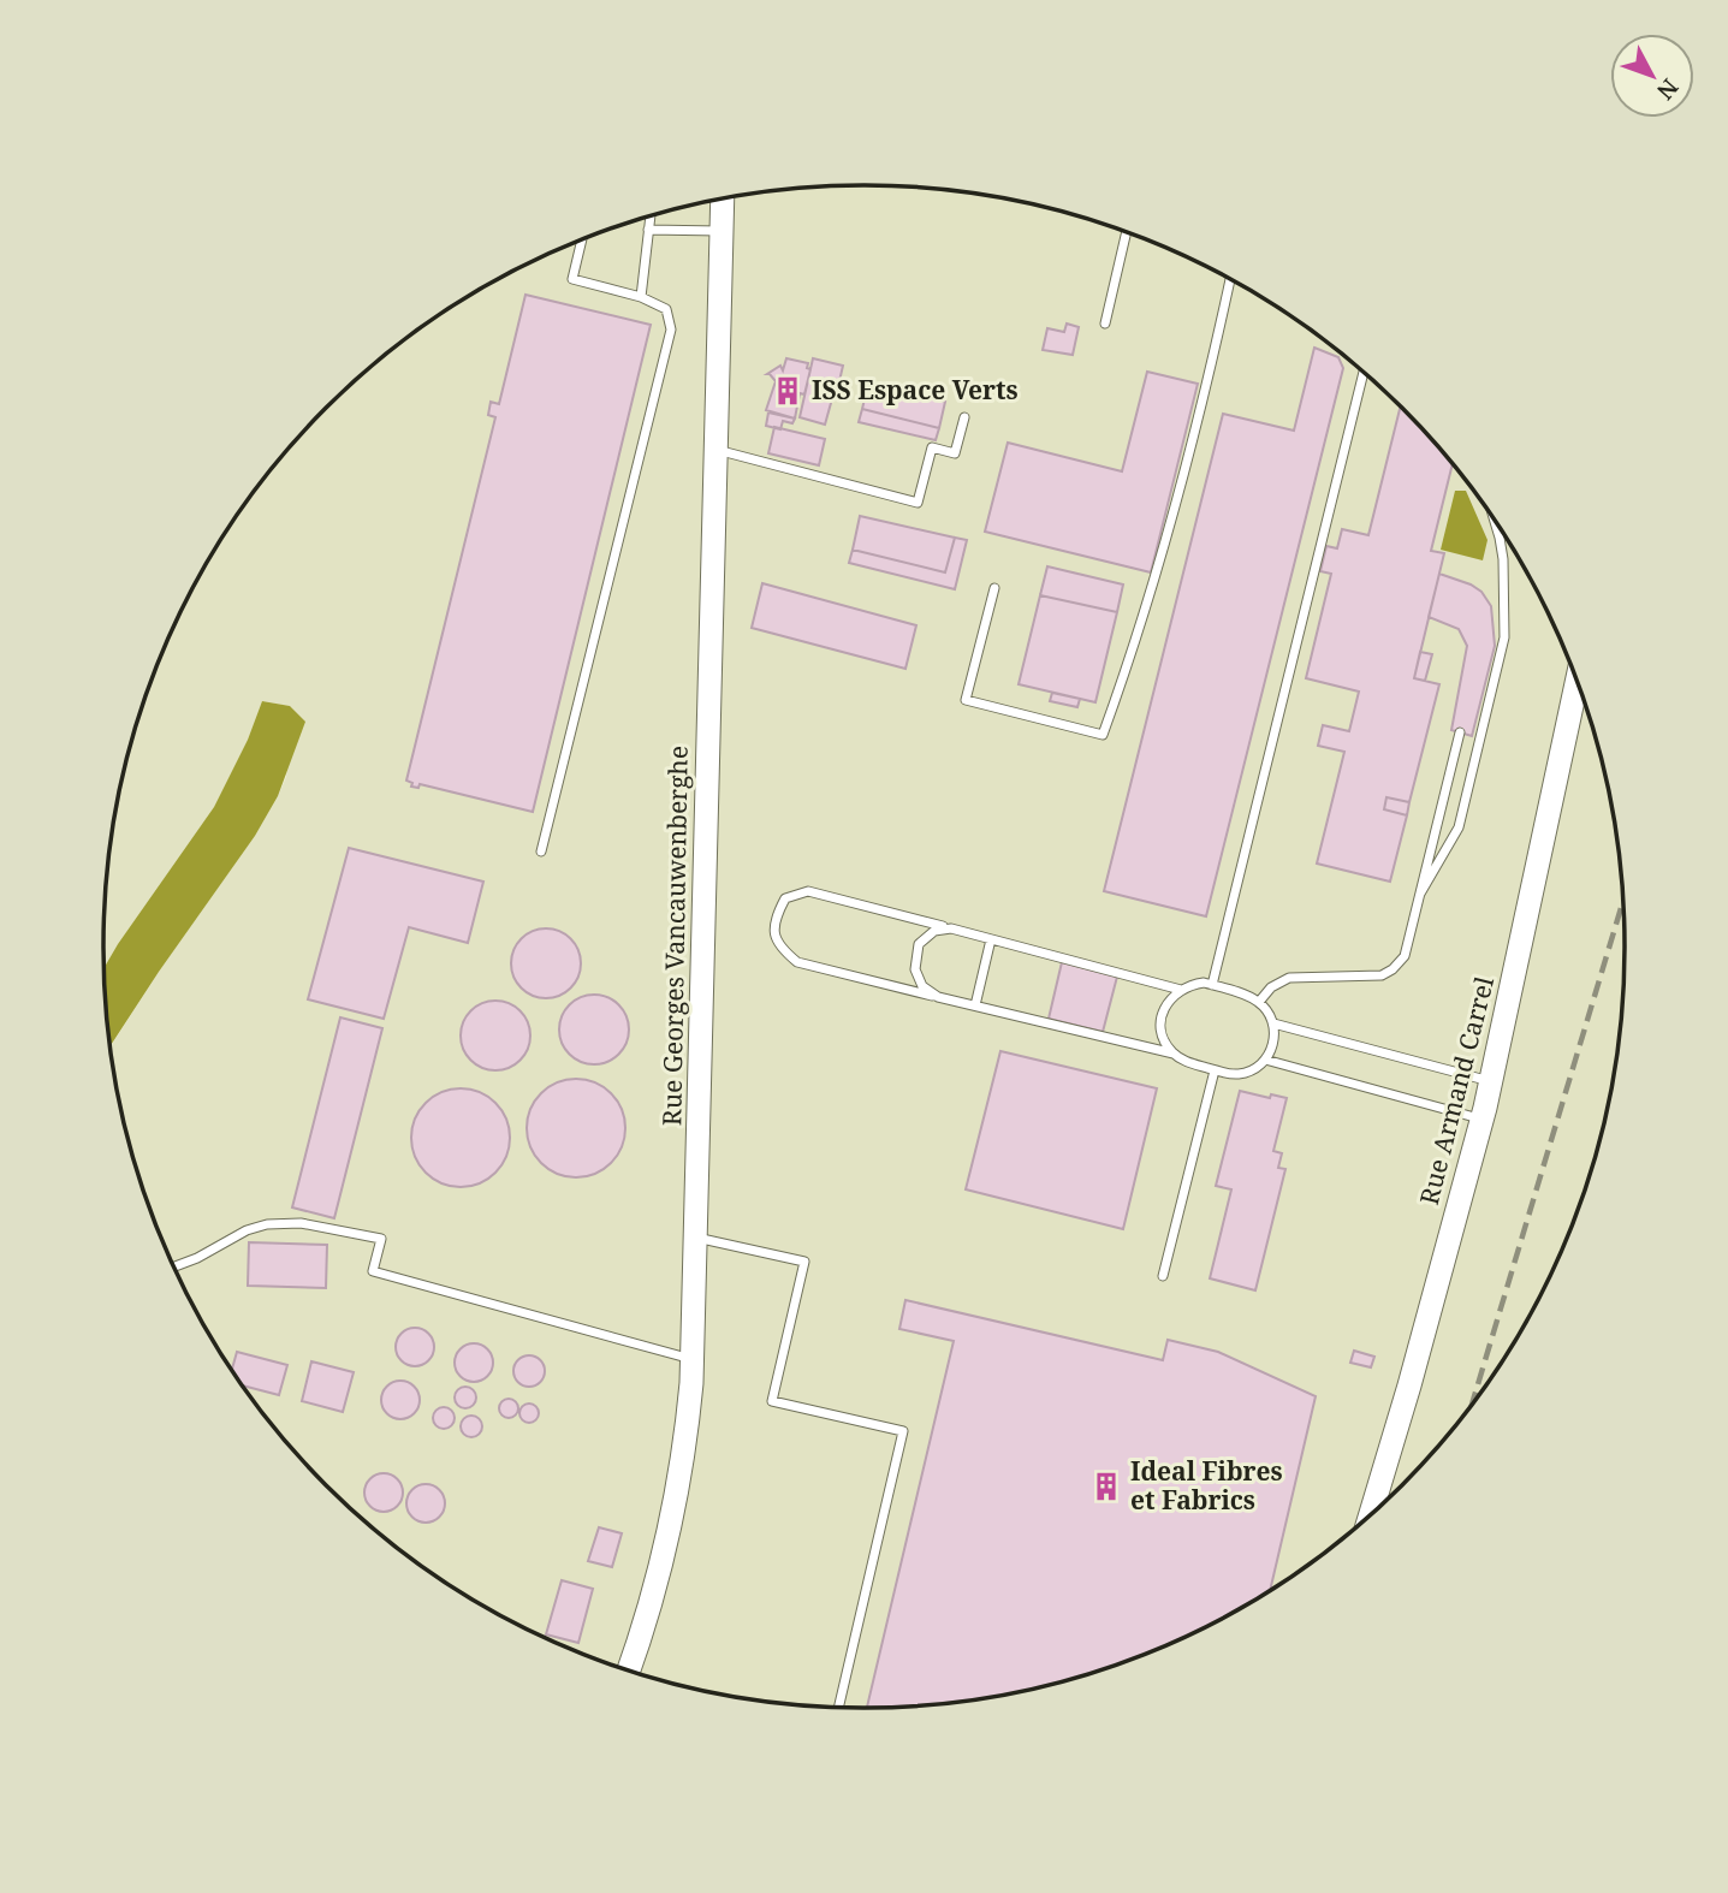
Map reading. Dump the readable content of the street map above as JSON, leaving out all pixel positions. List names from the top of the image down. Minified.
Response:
{"streets":{"street":["Rue Georges Vancauwenberghe","Rue Armand Carrel"]},"places":{"building":["ISS Espace Verts","Ideal Fibres et Fabrics"]},"north":"bottom right"}
